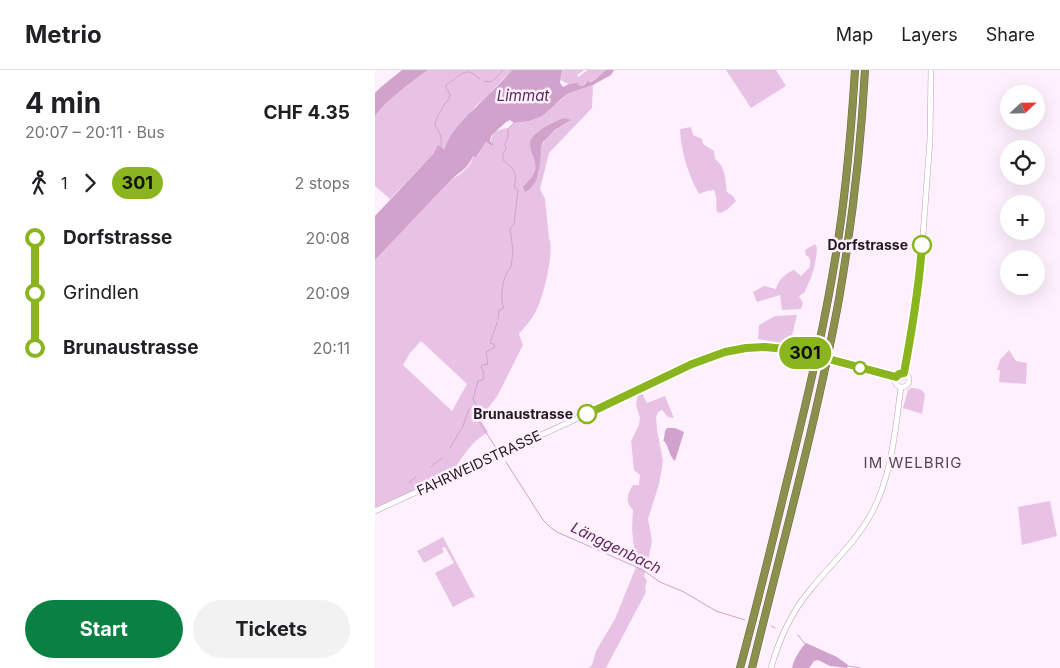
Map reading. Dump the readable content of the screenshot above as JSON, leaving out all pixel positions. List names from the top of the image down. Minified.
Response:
{"streets":{"main road":["FAHRWEIDSTRASSE"]},"districts":["IM WELBRIG"],"water":["Limmat","Länggenbach"],"places":["Dorfstrasse","Brunaustrasse"],"lines":["bus line 301"],"north":"right","page":{"header":"Metrio","nav":["Map","Layers","Share"],"heading":["4 min","20:07 – 20:11 · Bus","CHF 4.35"],"on_map":"301","map_buttons":["+","−"],"legs":["1","301","2 stops"],"list":[{"name":"Dorfstrasse","value":"20:08"},{"name":"Grindlen","value":"20:09"},{"name":"Brunaustrasse","value":"20:11"}],"buttons":["Start","Tickets"]}}
